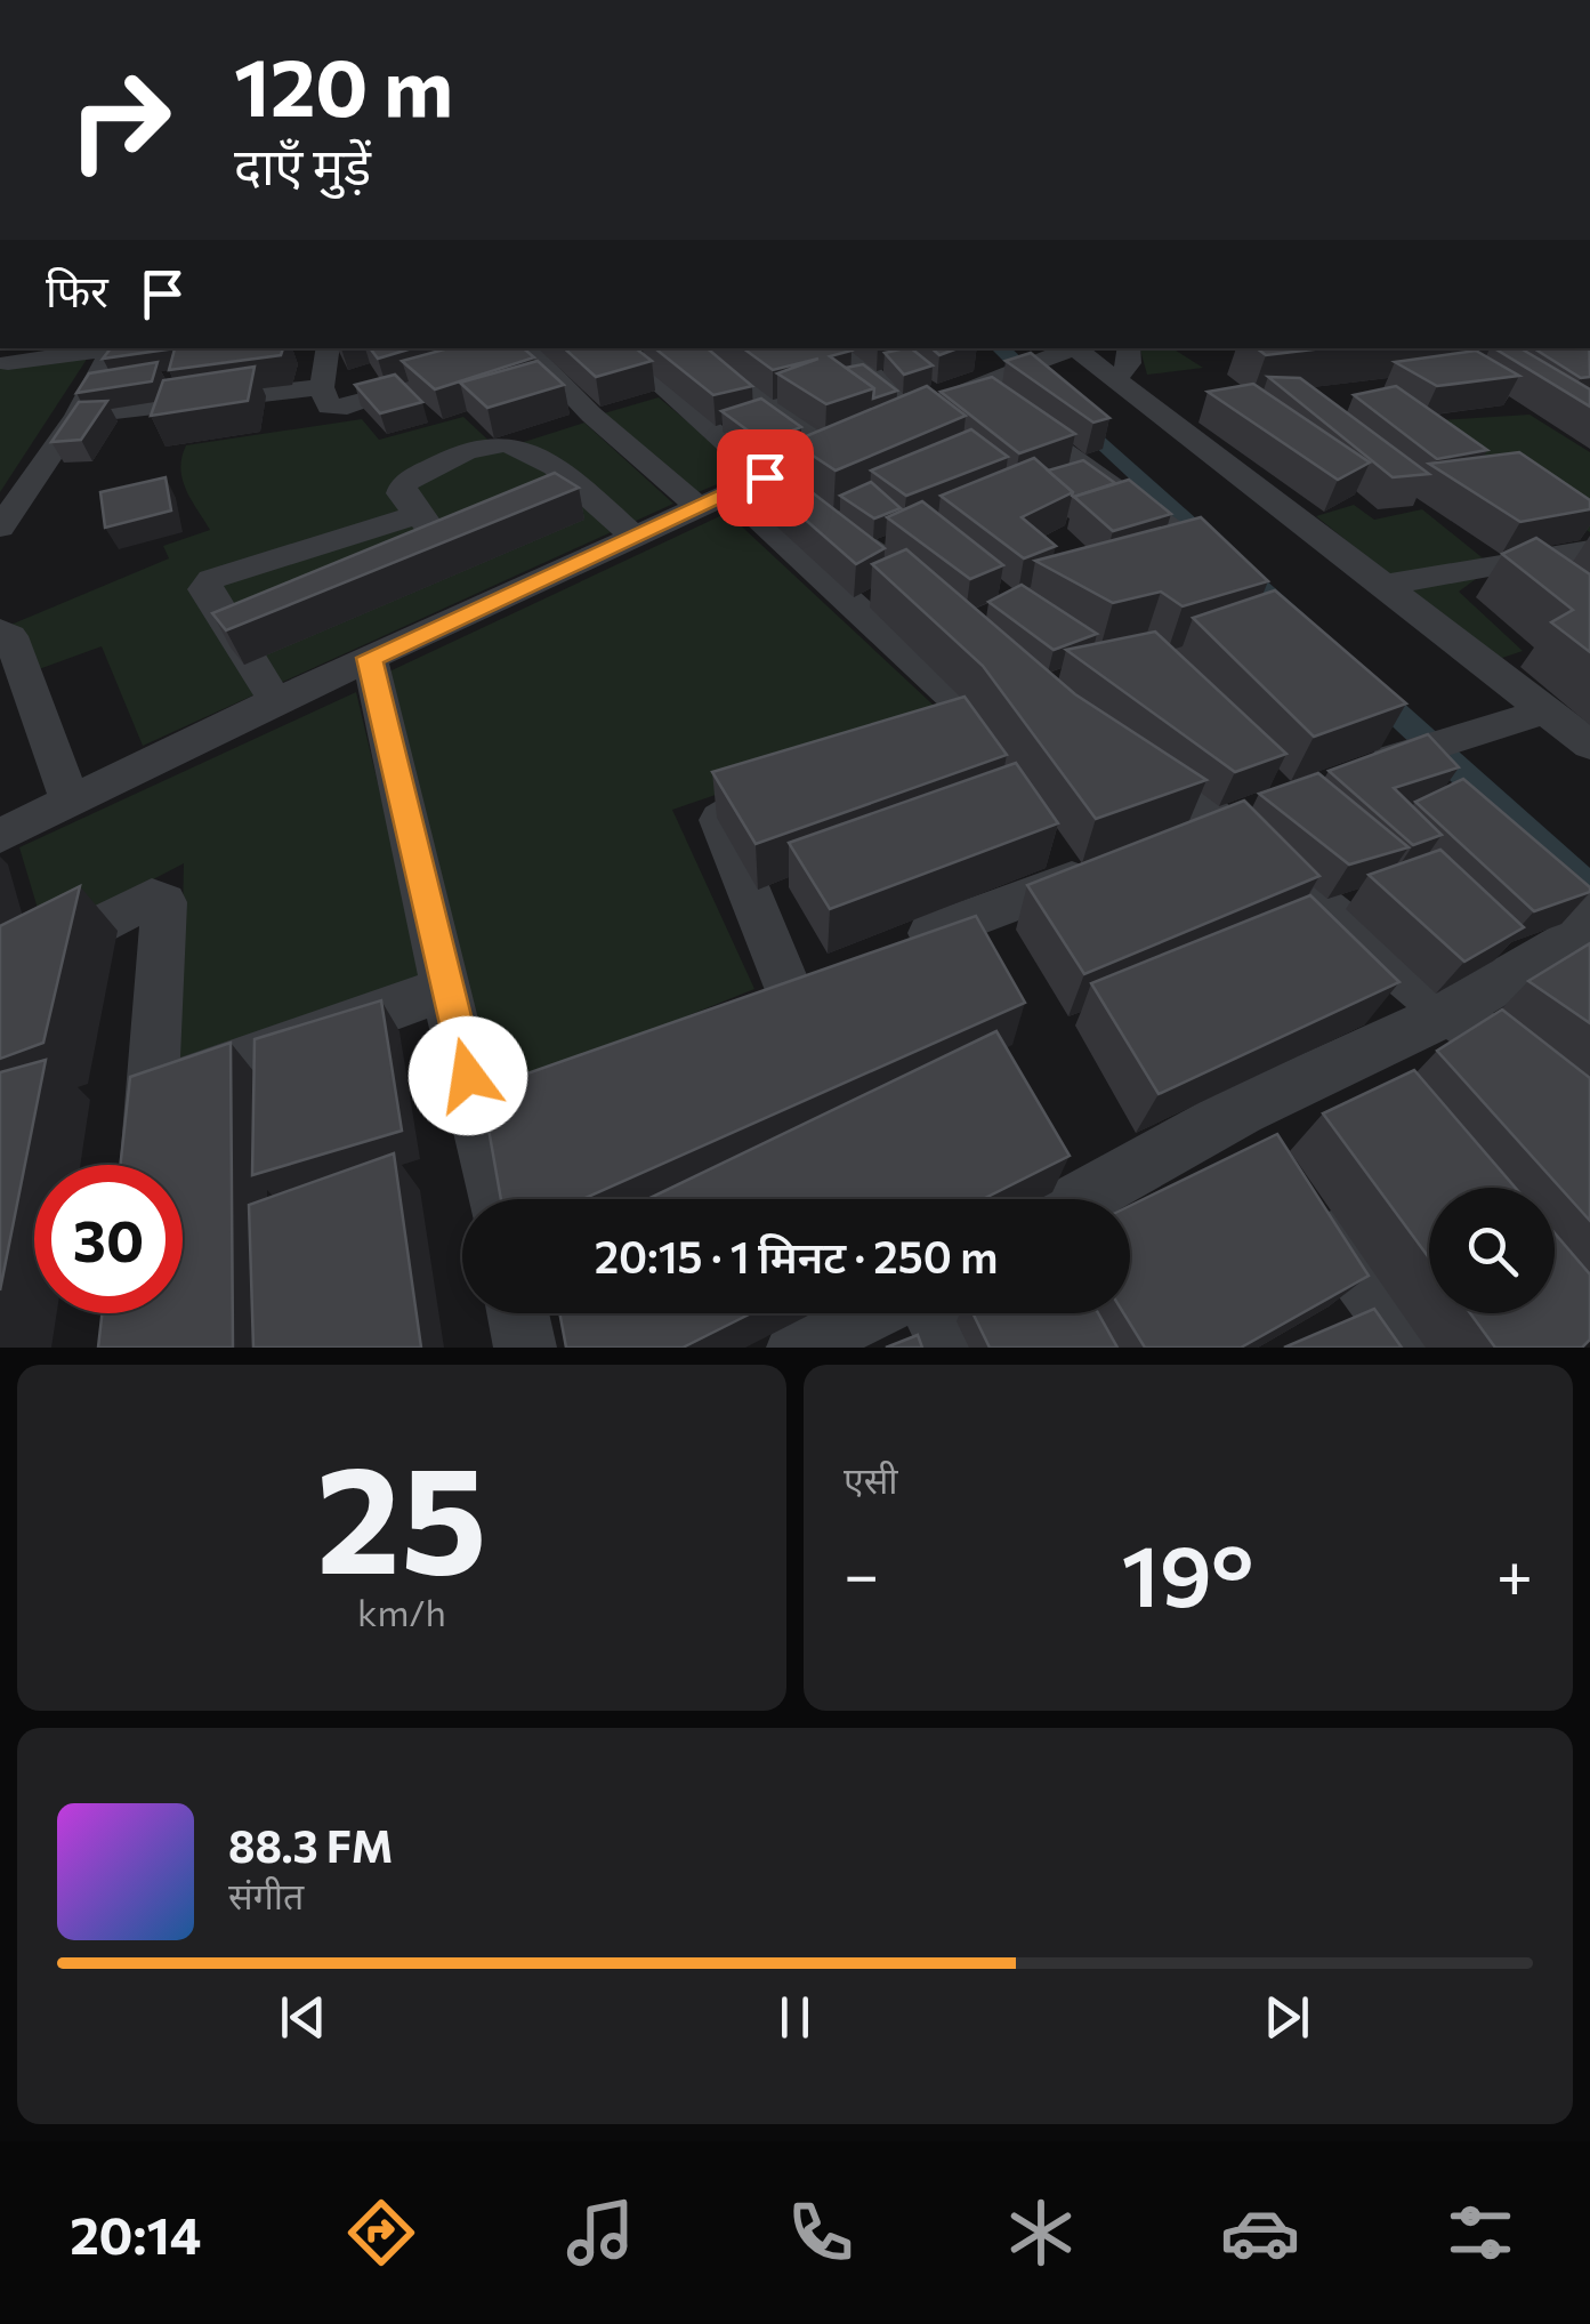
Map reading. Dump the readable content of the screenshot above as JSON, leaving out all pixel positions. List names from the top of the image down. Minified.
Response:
{"page":{"turn":["120 m","दाएँ मुड़ें"],"then":"फिर","limit":"30","trip":"20:15 · 1 मिनट · 250 m","tile":[["25","km/h"],"एसी"],"heat":["−","19°","+"],"song":["88.3 FM","संगीत"],"tabs":"20:14"}}
